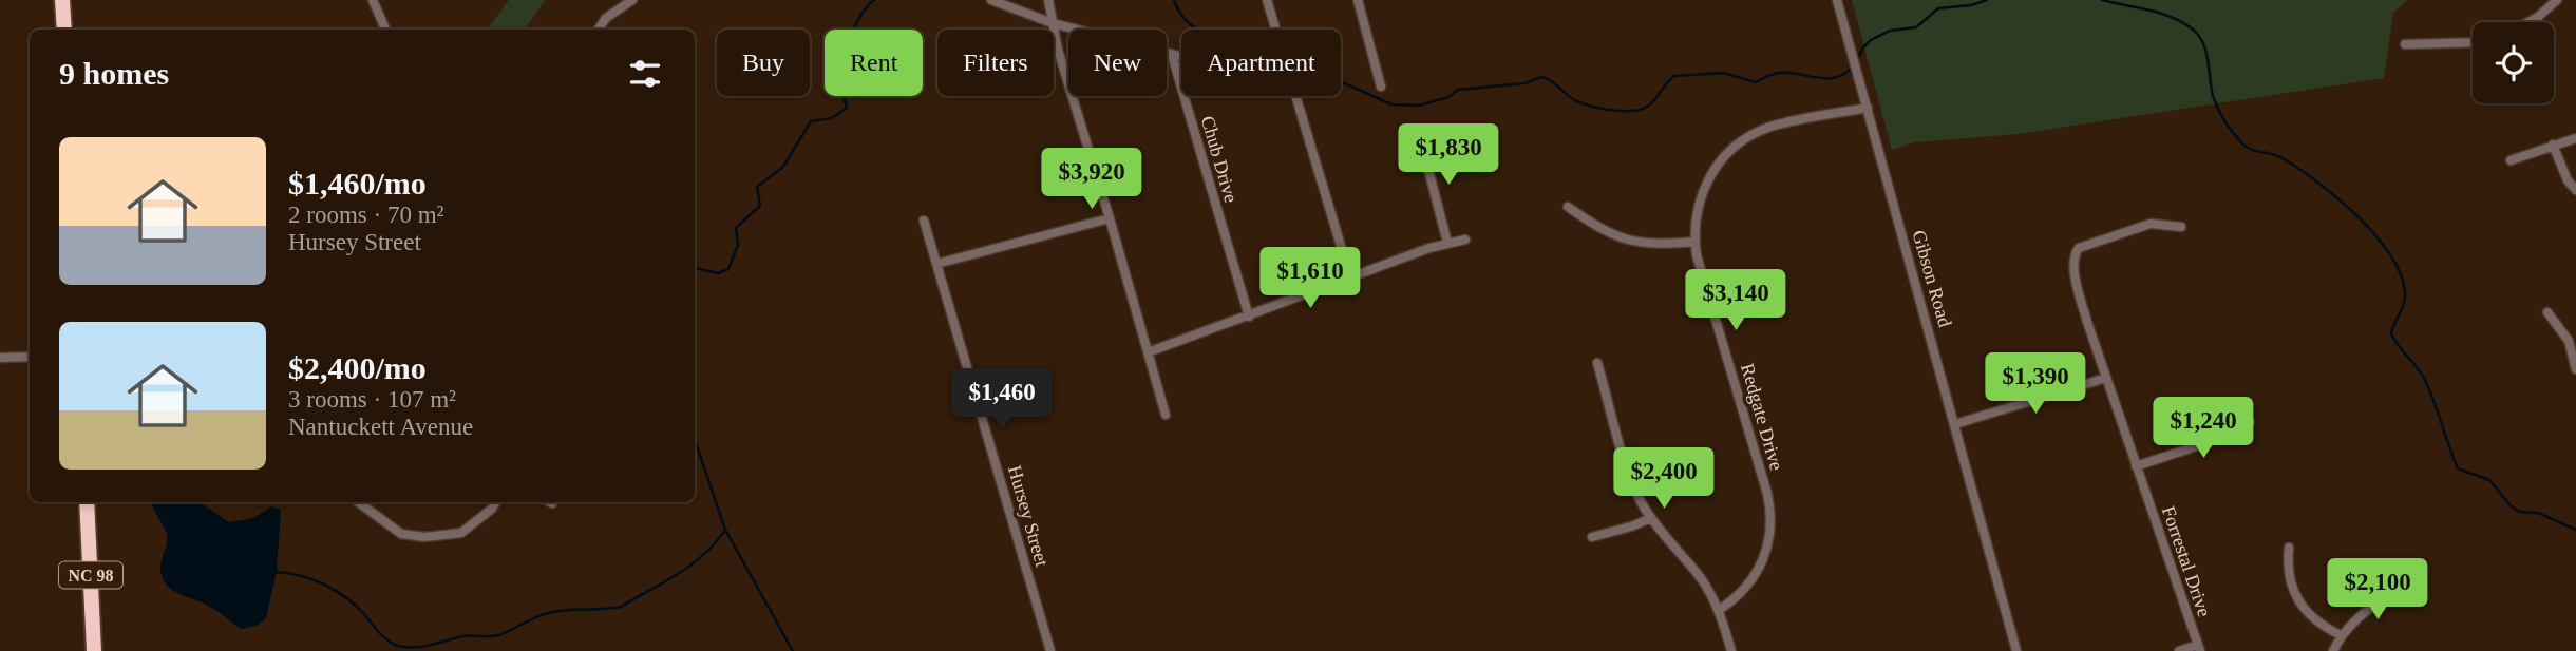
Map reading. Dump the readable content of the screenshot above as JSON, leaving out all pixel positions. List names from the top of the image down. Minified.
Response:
{"streets":{"highway":["NC 98"],"street":["Chub Drive","Gibson Road","Redgate Drive","Hursey Street","Forrestal Drive"]},"crossings":[["Gibson Road","Redgate Drive"]],"page":{"chip":["Buy","Rent","Filters","New","Apartment"],"heading":"9 homes","list":[{"name":"$1,460/mo","note":"2 rooms · 70 m² · Hursey Street"},{"name":"$2,400/mo","note":"3 rooms · 107 m² · Nantuckett Avenue"}],"price":["$1,830","$3,920","$1,610","$3,140","$1,390","$1,460","$1,240","$2,400","$2,100"]}}
